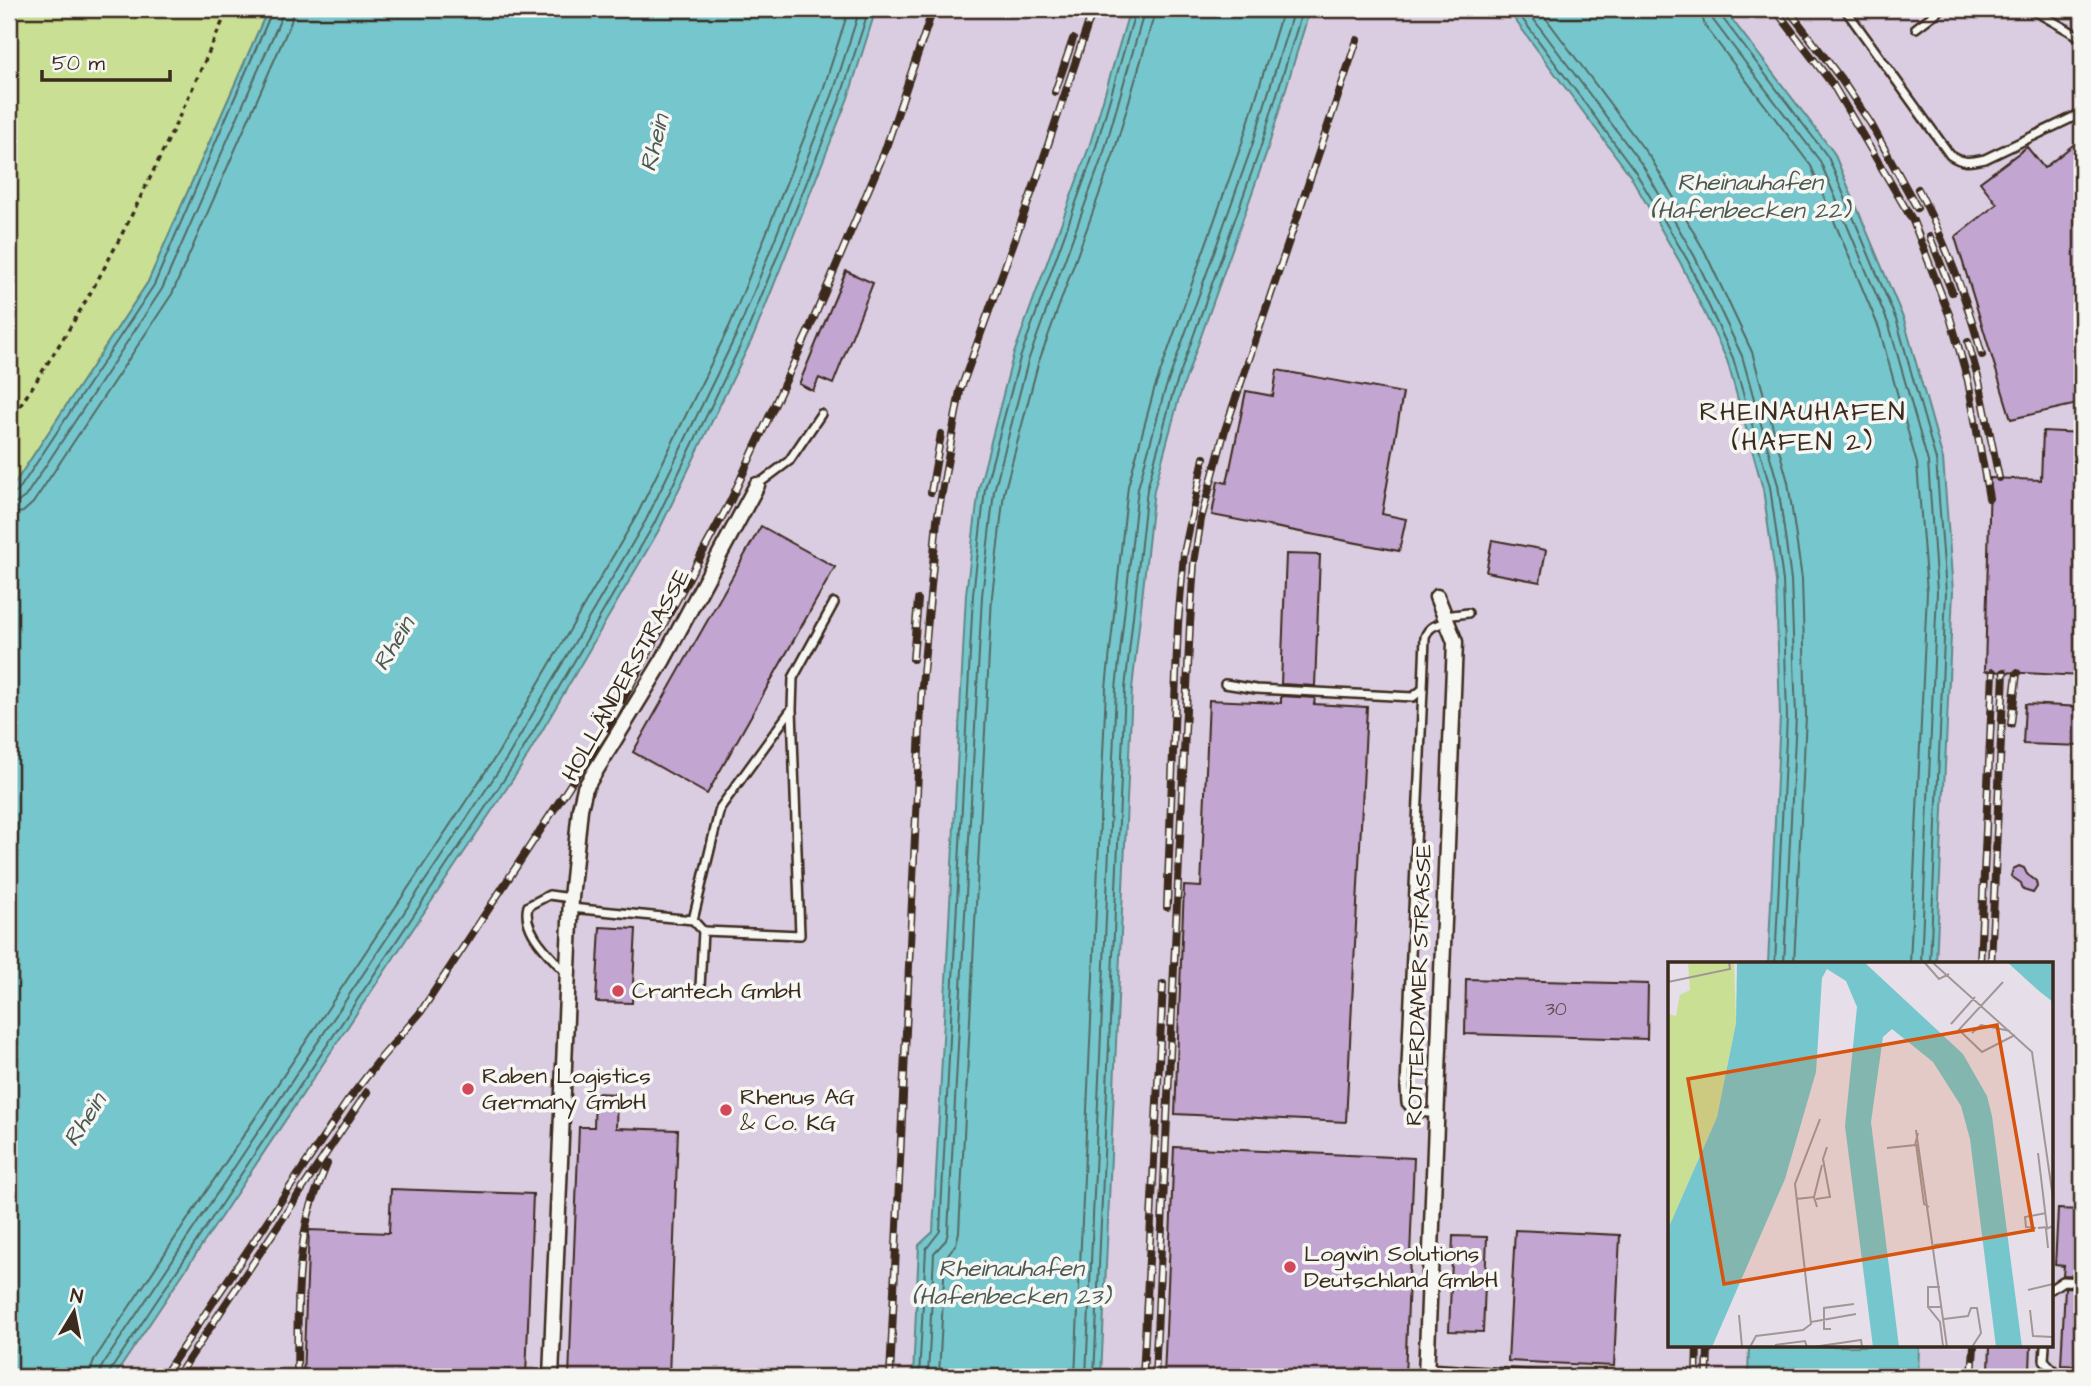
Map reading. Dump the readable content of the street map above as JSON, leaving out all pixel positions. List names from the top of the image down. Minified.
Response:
{"streets":{"street":["HOLLÄNDERSTRASSE","ROTTERDAMER STRASSE"]},"districts":["RHEINAUHAFEN (HAFEN 2)"],"water":["Rhein","Rheinauhafen (Hafenbecken 22)","Rheinauhafen (Hafenbecken 23)"],"places":["Crantech GmbH","Raben Logistics Germany GmbH","Rhenus AG & Co. KG","Logwin Solutions Deutschland GmbH"],"house_numbers":["30"],"scale_bar":"50 m","north":"top"}
